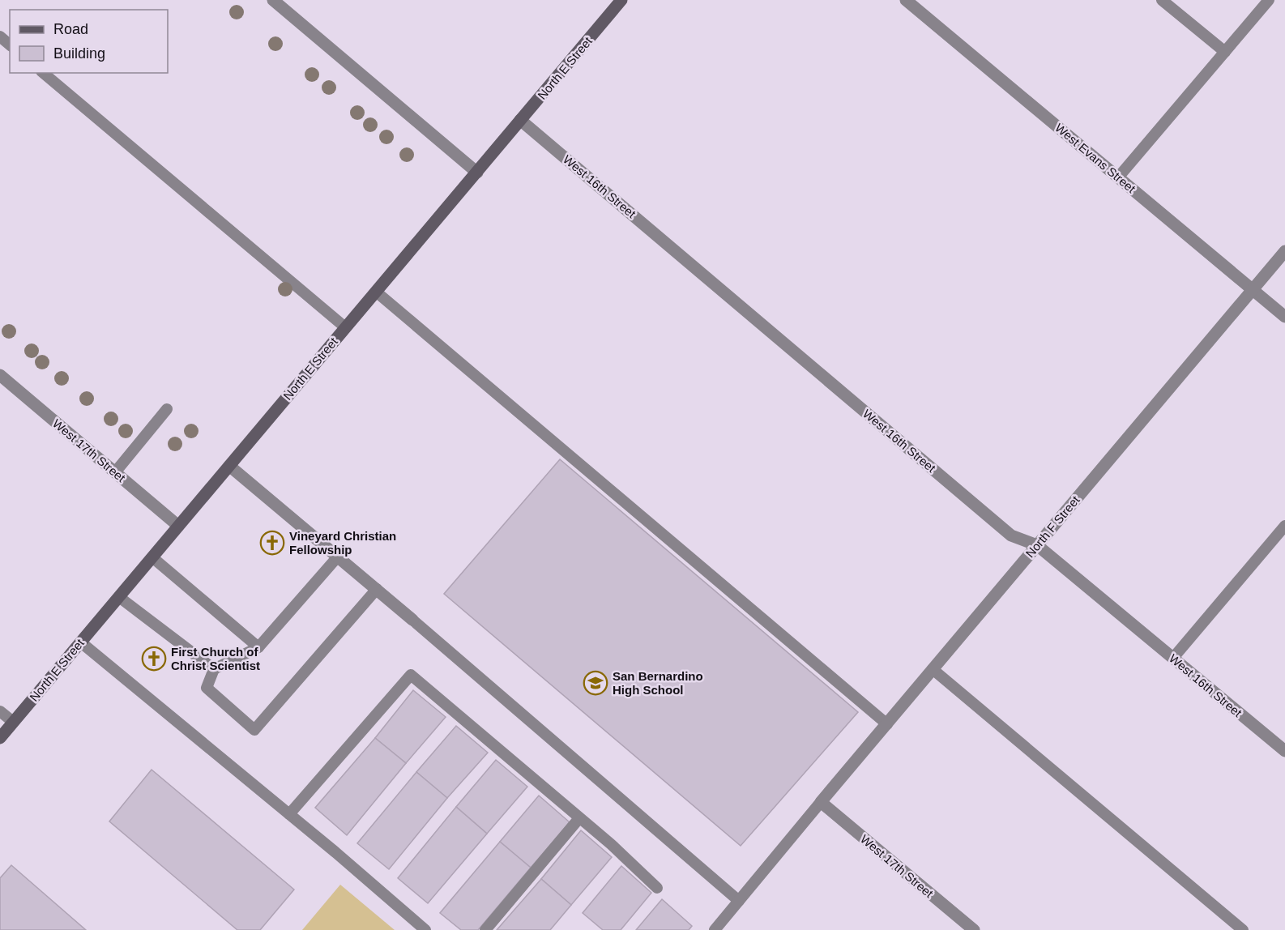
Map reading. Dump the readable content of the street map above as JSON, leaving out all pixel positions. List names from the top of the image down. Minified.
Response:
{"streets":{"main road":["North E Street"],"street":["West Evans Street","West 16th Street","West 17th Street","North F Street"]},"crossings":[["North E Street","West 16th Street"],["North E Street","West 17th Street"],["West Evans Street","North F Street"],["West 16th Street","North F Street"],["West 17th Street","North F Street"]],"places":{"church":["Vineyard Christian Fellowship","First Church of Christ Scientist"],"school or university":["San Bernardino High School"]},"legend":["Road","Building"]}
